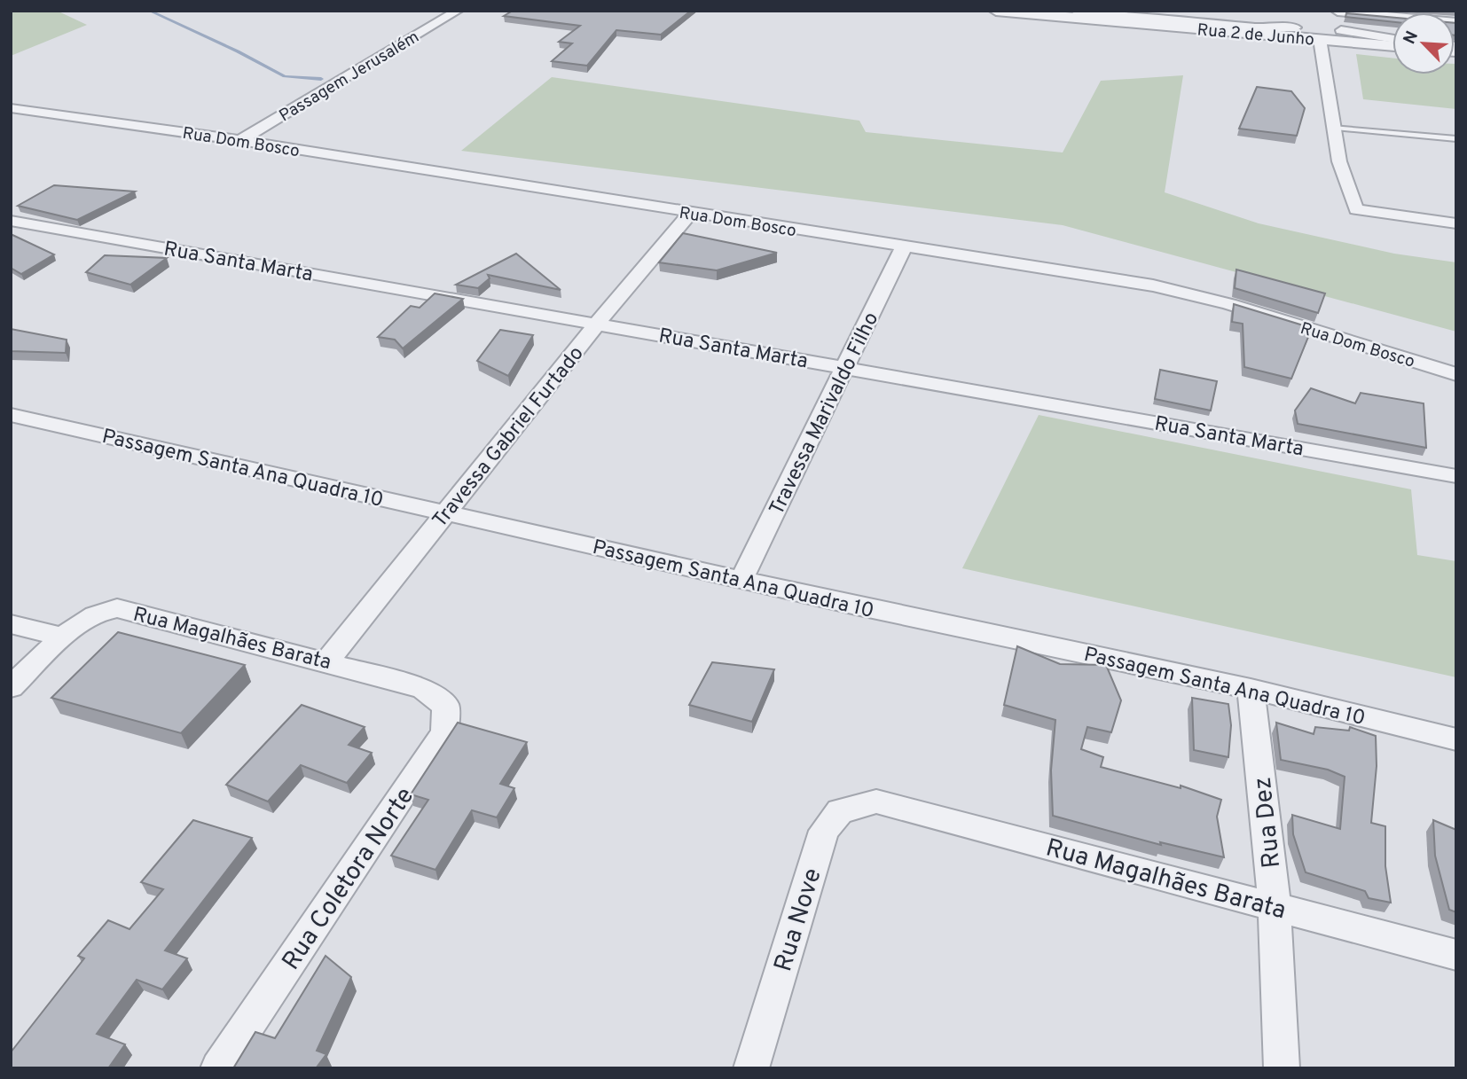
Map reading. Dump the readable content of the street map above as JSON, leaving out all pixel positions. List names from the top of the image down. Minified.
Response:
{"streets":{"street":["Rua 2 de Junho","Passagem Jerusalém","Rua Dom Bosco","Rua Santa Marta","Travessa Marivaldo Filho","Travessa Gabriel Furtado","Passagem Santa Ana Quadra 10","Rua Magalhães Barata","Rua Dez","Rua Coletora Norte","Rua Nove"]},"crossings":[["Passagem Jerusalém","Rua Dom Bosco"],["Rua Dom Bosco","Travessa Marivaldo Filho"],["Rua Dom Bosco","Travessa Gabriel Furtado"],["Rua Santa Marta","Travessa Marivaldo Filho"],["Rua Santa Marta","Travessa Gabriel Furtado"],["Travessa Marivaldo Filho","Passagem Santa Ana Quadra 10"],["Travessa Gabriel Furtado","Passagem Santa Ana Quadra 10"],["Travessa Gabriel Furtado","Rua Magalhães Barata"],["Passagem Santa Ana Quadra 10","Rua Dez"],["Rua Magalhães Barata","Rua Dez"],["Rua Magalhães Barata","Rua Coletora Norte"],["Rua Magalhães Barata","Rua Nove"]],"north":"top left"}
